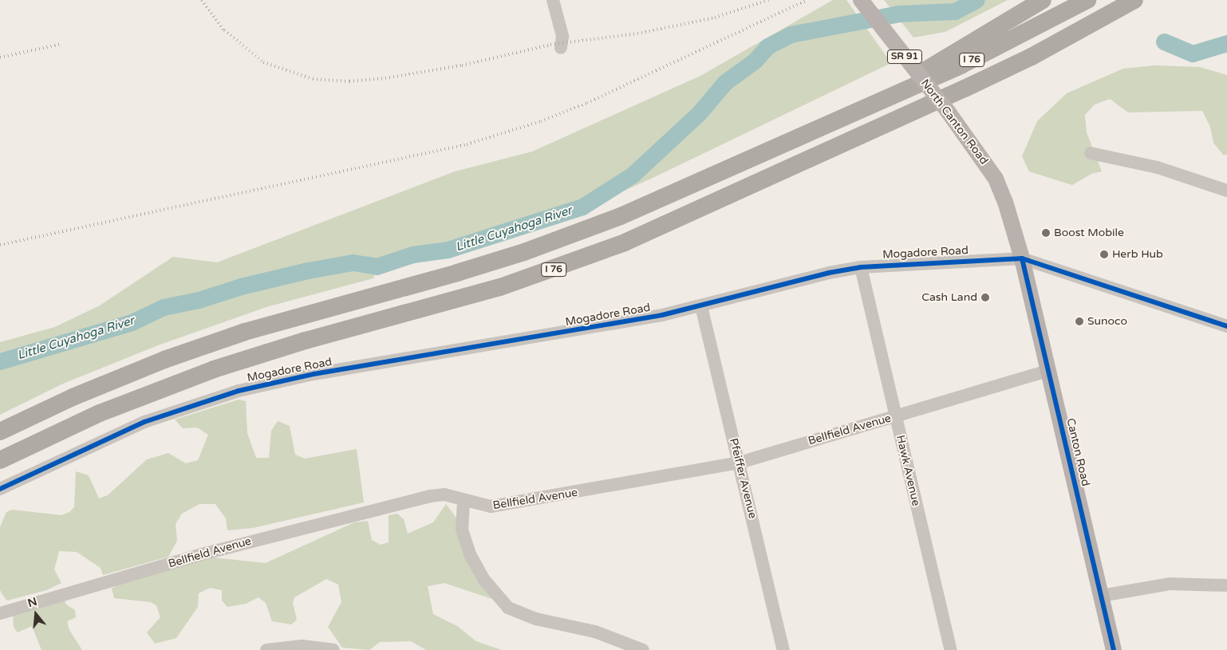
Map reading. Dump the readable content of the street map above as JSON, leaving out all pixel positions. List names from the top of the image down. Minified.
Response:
{"streets":{"highway":["I 76"],"main road":["SR 91","North Canton Road","Canton Road"],"street":["Mogadore Road","Bellfield Avenue","Hawk Avenue","Pfeiffer Avenue"]},"crossings":[["North Canton Road","Mogadore Road"],["North Canton Road","Canton Road"],["Mogadore Road","Canton Road"],["Mogadore Road","Hawk Avenue"],["Mogadore Road","Pfeiffer Avenue"],["Bellfield Avenue","Canton Road"],["Bellfield Avenue","Hawk Avenue"],["Bellfield Avenue","Pfeiffer Avenue"]],"water":["Little Cuyahoga River"],"places":["Boost Mobile","Herb Hub","Cash Land","Sunoco"],"north":"top"}
